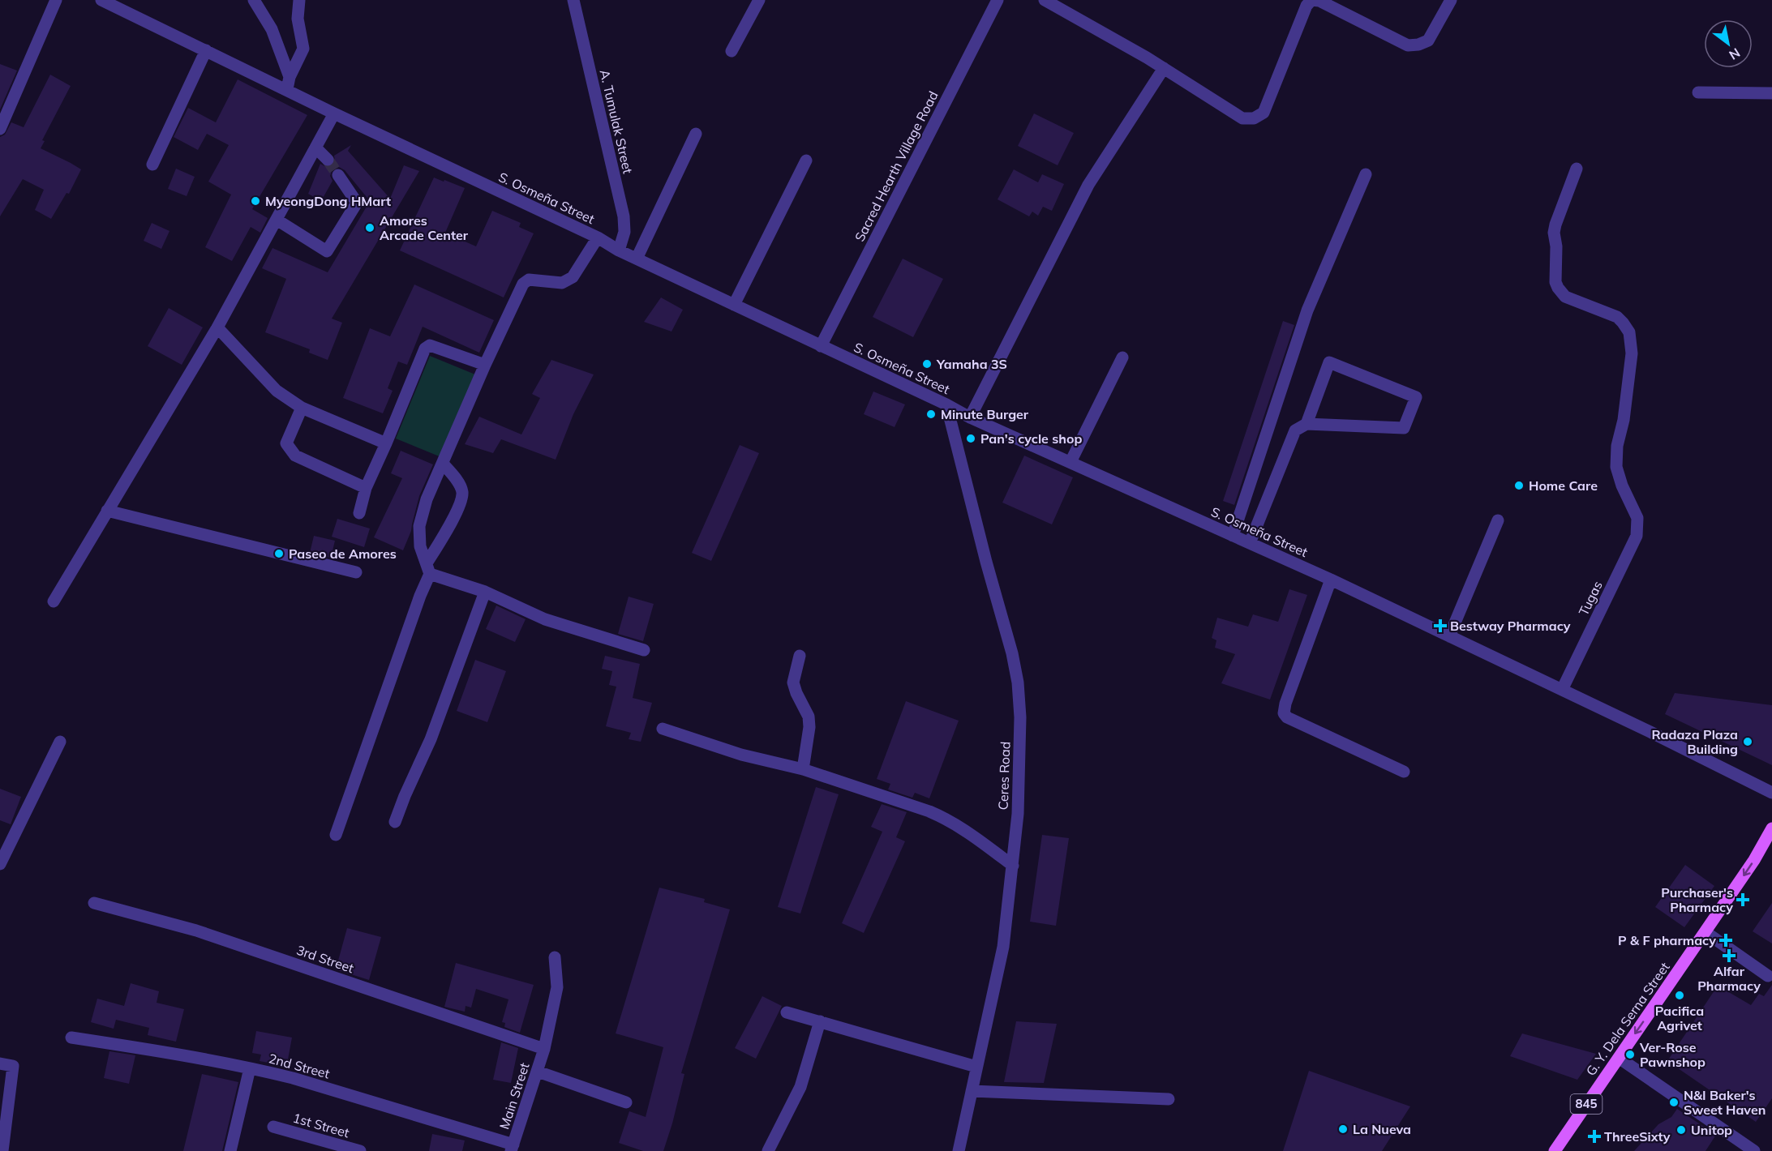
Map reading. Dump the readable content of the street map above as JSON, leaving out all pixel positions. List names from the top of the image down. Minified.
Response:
{"streets":{"main road":["G. Y. Dela Serna Street","845"],"street":["A. Tumulak Street","Sacred Hearth Village Road","S. Osmeña Street","Tugas","Ceres Road","3rd Street","2nd Street","Main Street","1st Street"]},"crossings":[["A. Tumulak Street","S. Osmeña Street"],["Sacred Hearth Village Road","S. Osmeña Street"],["S. Osmeña Street","Tugas"],["S. Osmeña Street","Ceres Road"],["3rd Street","Main Street"],["2nd Street","Main Street"]],"one_way":["G. Y. Dela Serna Street"],"places":{"other":["MyeongDong HMart","Amores Arcade Center","Yamaha 3S","Minute Burger","Pan's cycle shop","Home Care","Paseo de Amores","Radaza Plaza Building","Pacifica Agrivet","Ver-Rose Pawnshop","N&I Baker's Sweet Haven","La Nueva","Unitop"],"health":["Bestway Pharmacy","Purchaser's Pharmacy","P & F pharmacy","Alfar Pharmacy","ThreeSixty"]},"north":"bottom right"}
